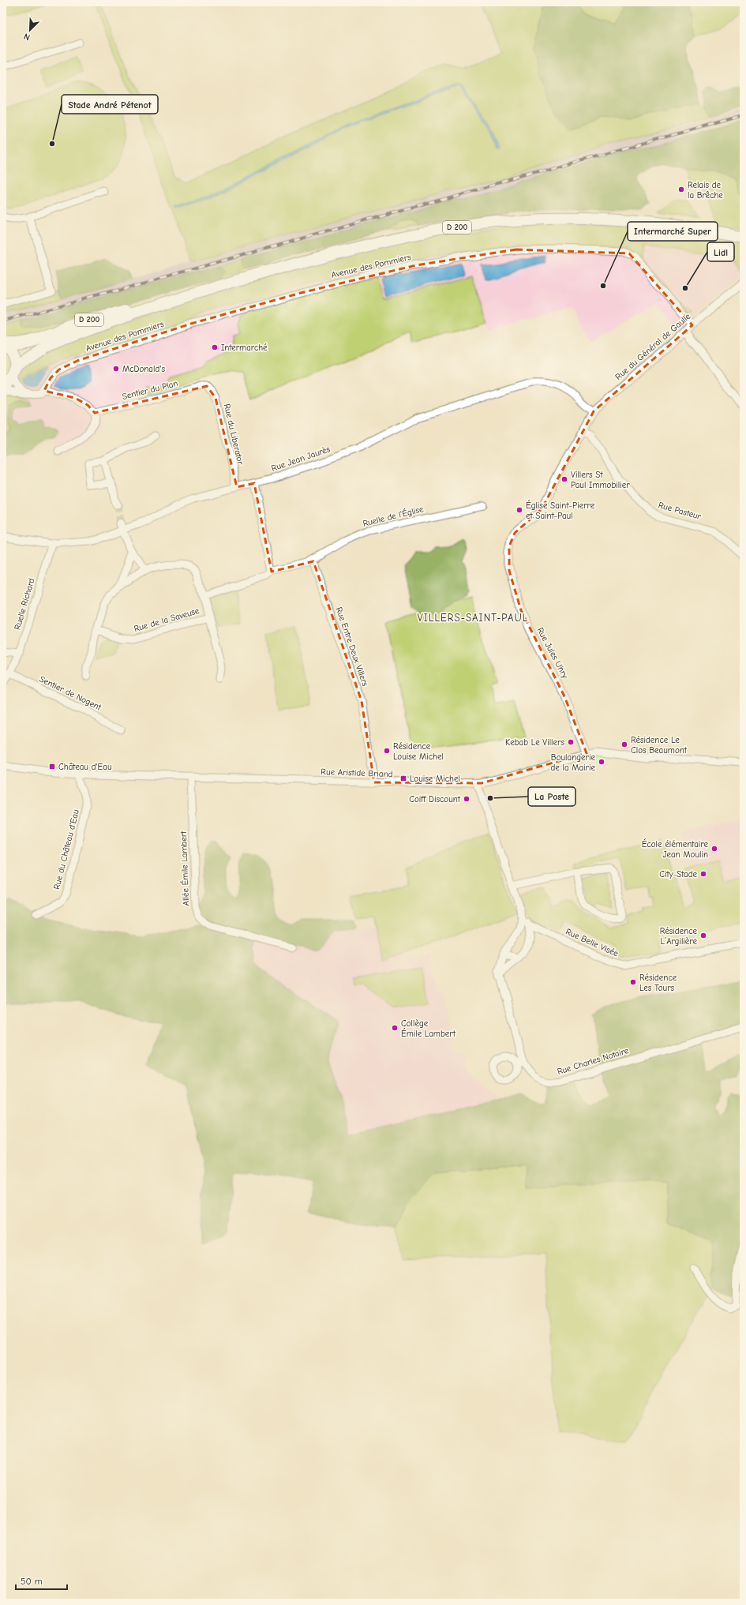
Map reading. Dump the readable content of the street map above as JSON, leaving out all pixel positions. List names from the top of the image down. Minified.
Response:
{"streets":{"main road":["D 200"],"street":["Avenue des Pommiers","Rue du Général de Gaulle","Sentier du Plan","Rue du Liberator","Rue Jean Jaurès","Rue Pasteur","Ruelle de l'Église","Ruelle Richard","Rue de la Saveuse","Rue Entre Deux Villers","Rue Jules Uhry","Sentier de Nogent","Rue Aristide Briand","Rue du Château d'Eau","Allée Émile Lambert","Rue Belle Visée","Rue Charles Notaire"]},"crossings":[["Avenue des Pommiers","Rue du Général de Gaulle"],["Rue du Général de Gaulle","Rue Jean Jaurès"],["Rue du Général de Gaulle","Rue Pasteur"],["Rue du Général de Gaulle","Rue Jules Uhry"],["Sentier du Plan","Rue du Liberator"],["Rue du Liberator","Rue Jean Jaurès"],["Rue Jean Jaurès","Ruelle Richard"],["Rue Pasteur","Rue Jules Uhry"],["Ruelle de l'Église","Rue Entre Deux Villers"],["Ruelle Richard","Sentier de Nogent"],["Rue Entre Deux Villers","Rue Aristide Briand"],["Rue Jules Uhry","Rue Aristide Briand"],["Rue Aristide Briand","Rue du Château d'Eau"],["Rue Aristide Briand","Allée Émile Lambert"],["Rue Aristide Briand","Rue Charles Notaire"],["Rue Belle Visée","Rue Charles Notaire"]],"districts":["VILLERS-SAINT-PAUL"],"places":{"other":["Stade André Pétenot","Relais de la Brêche","Intermarché Super","Lidl","Intermarché","McDonald's","Villers St Paul Immobilier","Église Saint-Pierre et Saint-Paul","Kebab Le Villers","Résidence Le Clos Beaumont","Résidence Louise Michel","Boulangerie de la Mairie","La Poste","Coiff Discount","École élémentaire Jean Moulin","City-Stade","Résidence L’Argilière","Résidence Les Tours","Collège Émile Lambert"],"transit":["Château d'Eau","Louise Michel"]},"scale_bar":"50 m","north":"bottom left"}
